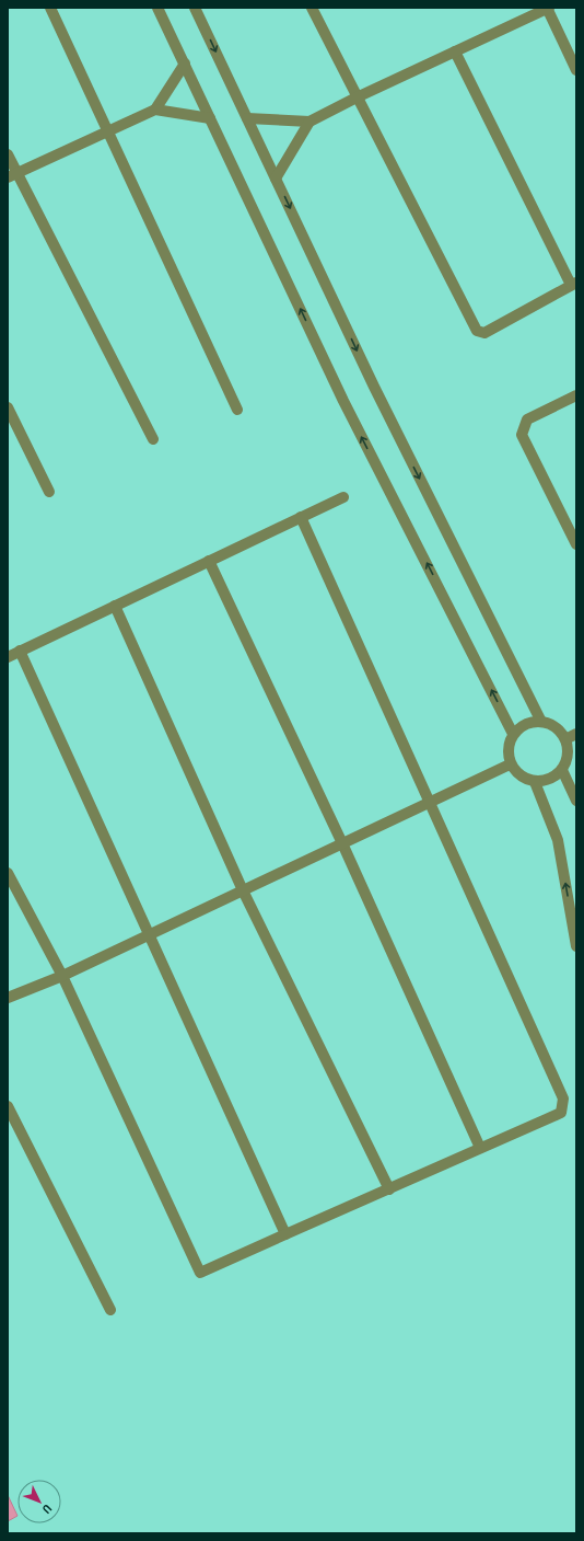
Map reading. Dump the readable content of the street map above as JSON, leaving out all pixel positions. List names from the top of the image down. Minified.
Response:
{"north":"bottom right"}
